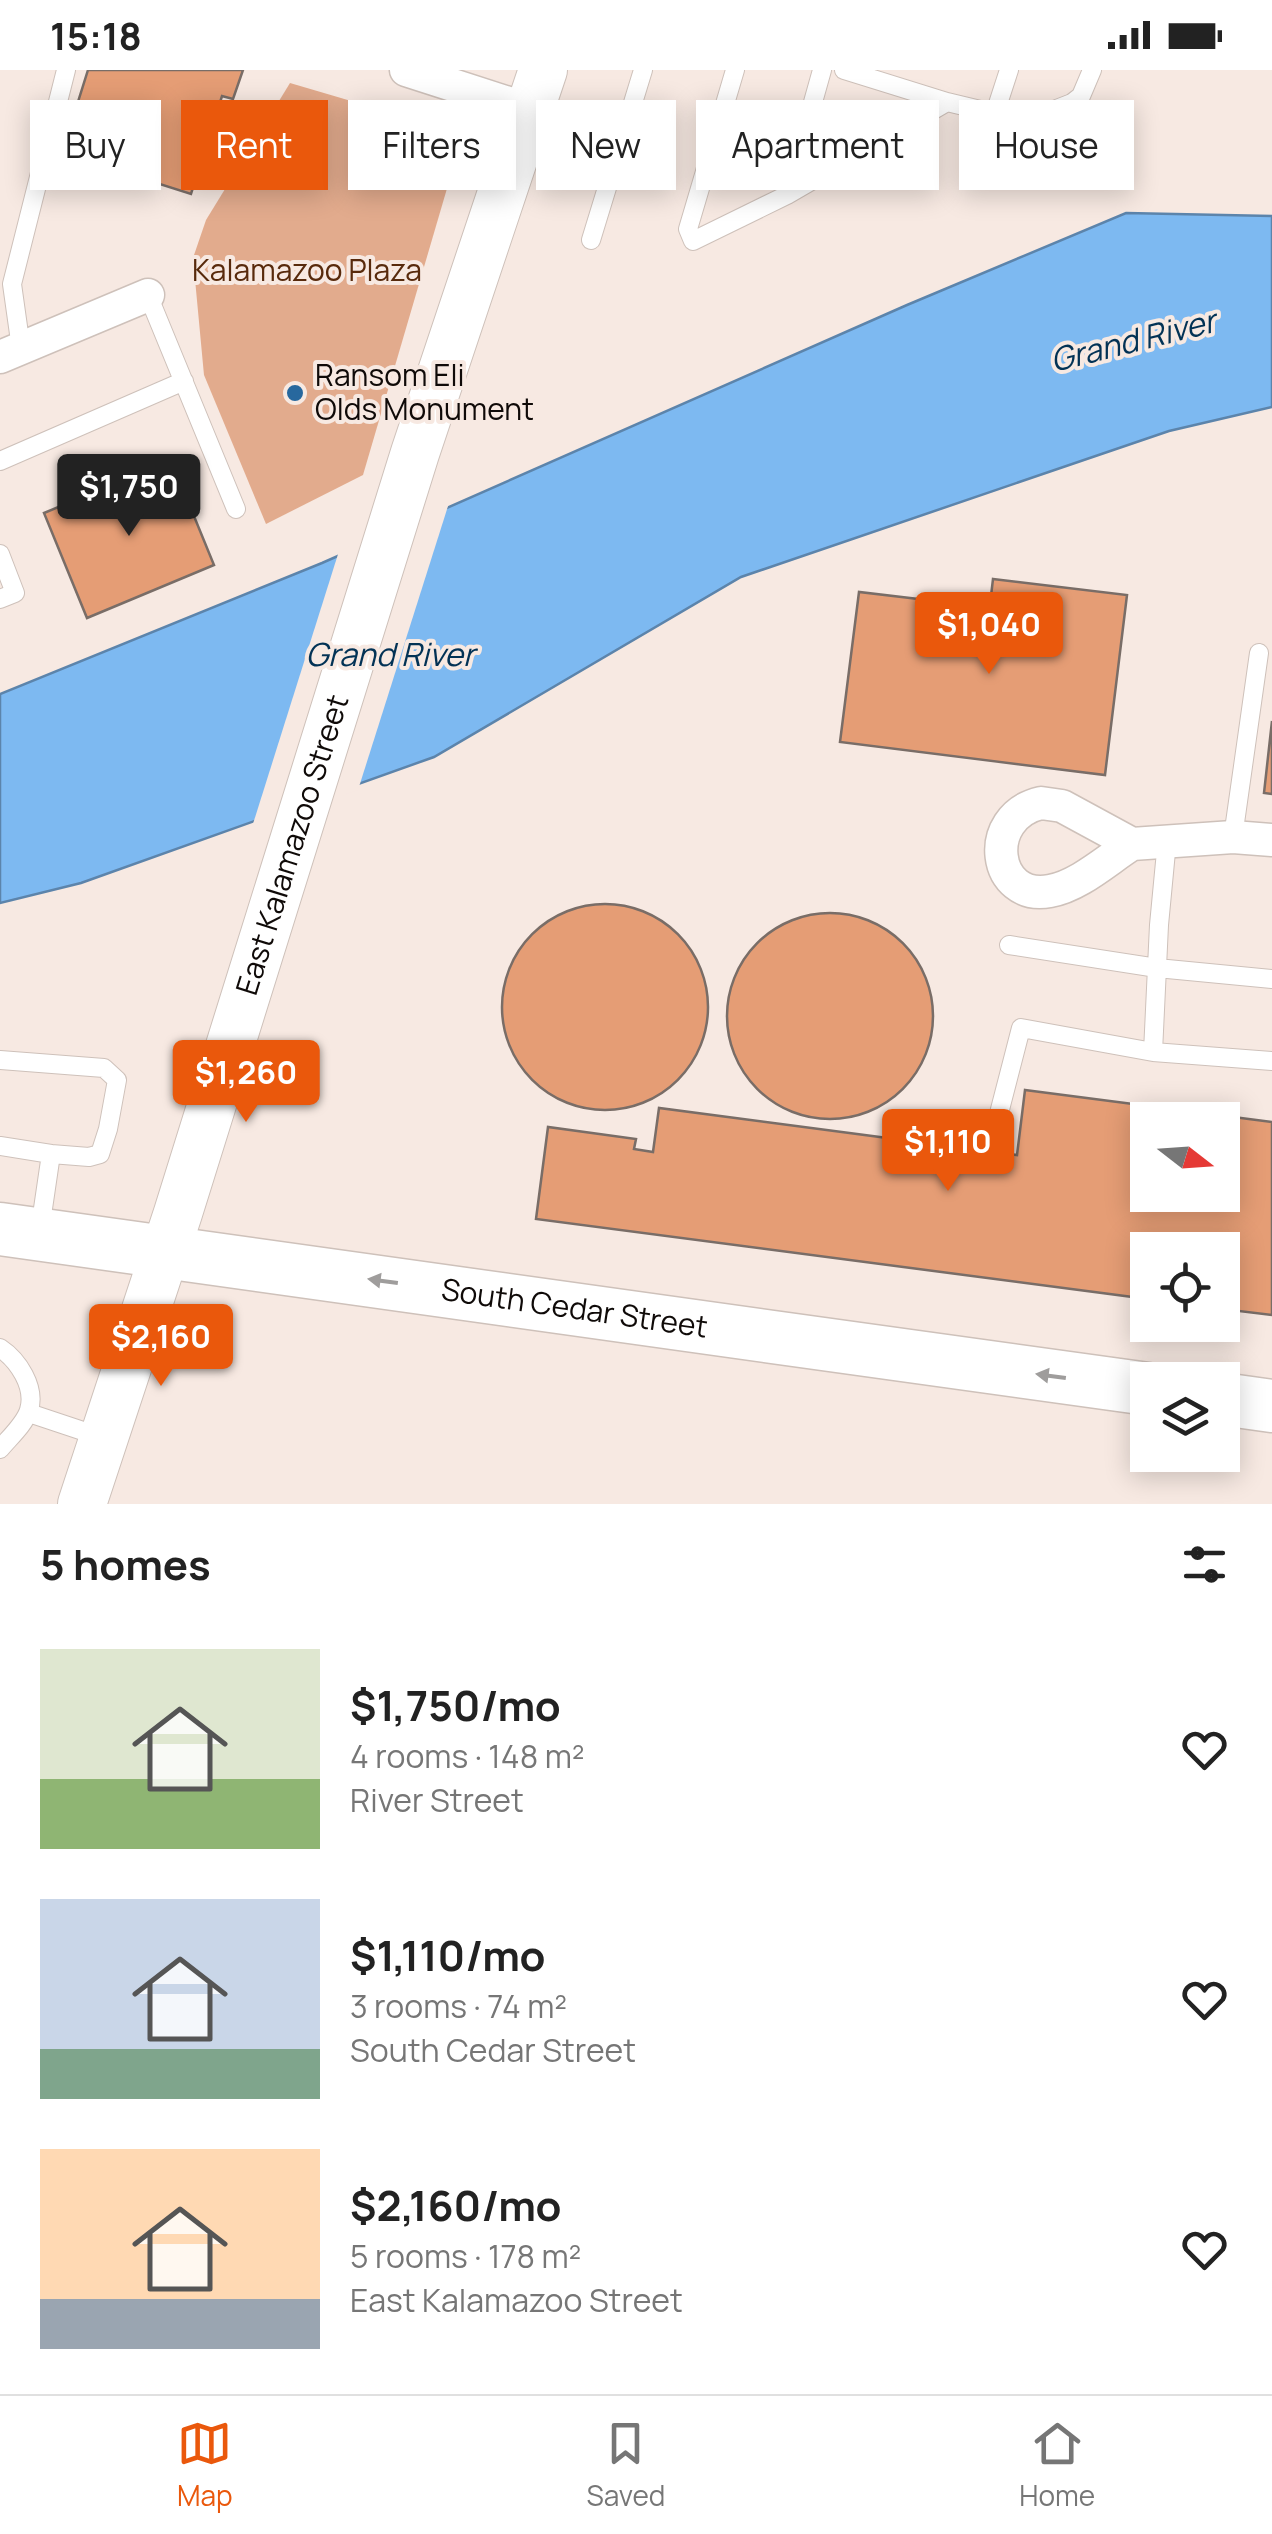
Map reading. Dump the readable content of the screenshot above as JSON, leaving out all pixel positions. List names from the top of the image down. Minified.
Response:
{"streets":{"main road":["South Cedar Street"],"street":["East Kalamazoo Street"]},"crossings":[["East Kalamazoo Street","South Cedar Street"]],"one_way":["South Cedar Street"],"water":["Grand River"],"parks":["Kalamazoo Plaza"],"places":["Ransom Eli Olds Monument"],"north":"right","page":{"status":"15:18","chip":["Buy","Rent","Filters","New","Apartment","House"],"price":["$1,750","$1,040","$1,260","$1,110","$2,160"],"heading":"5 homes","list":[{"name":"$1,750/mo","note":"4 rooms · 148 m² · River Street"},{"name":"$1,110/mo","note":"3 rooms · 74 m² · South Cedar Street"},{"name":"$2,160/mo","note":"5 rooms · 178 m² · East Kalamazoo Street"}],"tabs":["Map","Saved","Home"]}}
